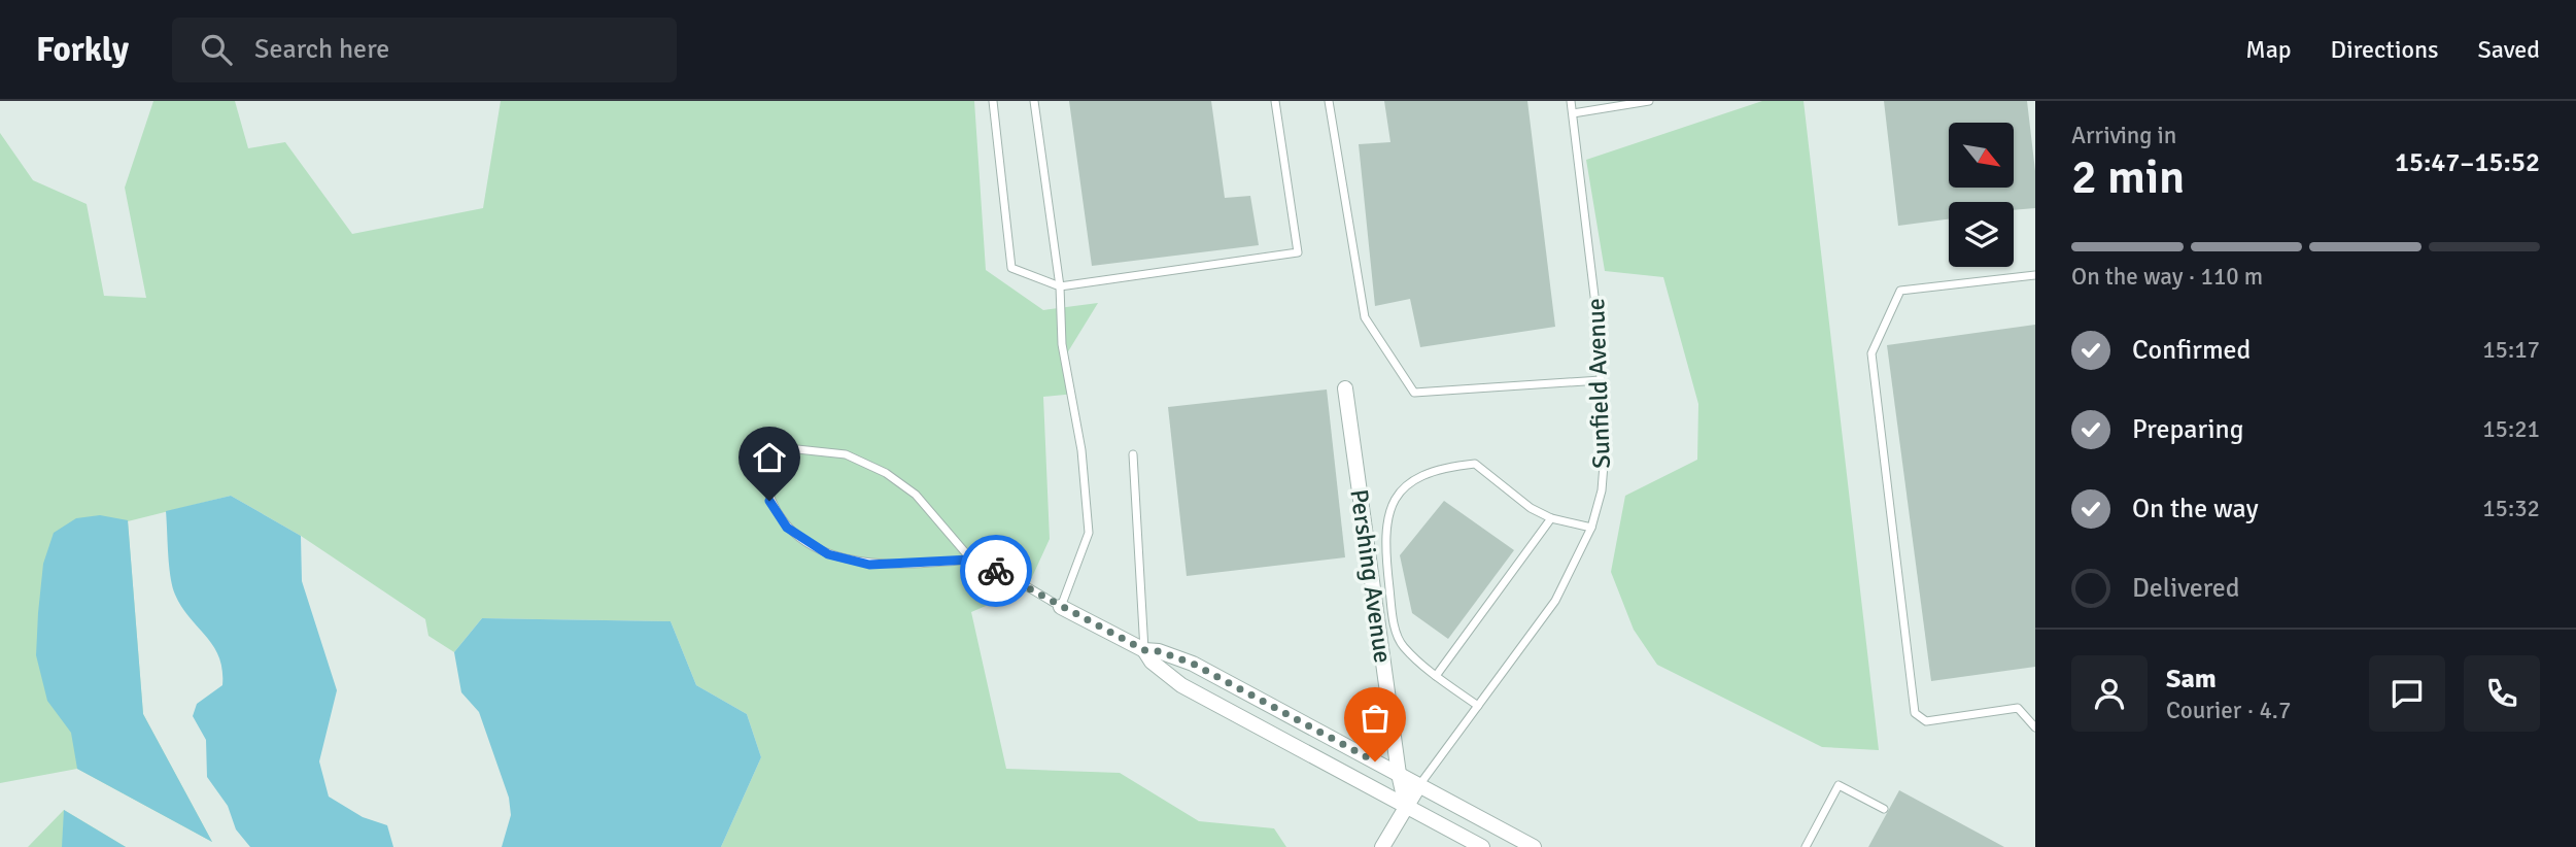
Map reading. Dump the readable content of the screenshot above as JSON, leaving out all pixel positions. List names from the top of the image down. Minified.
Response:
{"streets":{"street":["Pershing Avenue"],"lane":["Sunfield Avenue"]},"north":"bottom right","page":{"header":"Forkly","search":"Search here","nav":["Map","Directions","Saved"],"heading":["2 min","Arriving in","15:47–15:52"],"panel":["Sam","Courier · 4.7"],"bar":"On the way · 110 m","list":[["Confirmed","15:17"],["Preparing","15:21"],["On the way","15:32"],"Delivered"]}}
